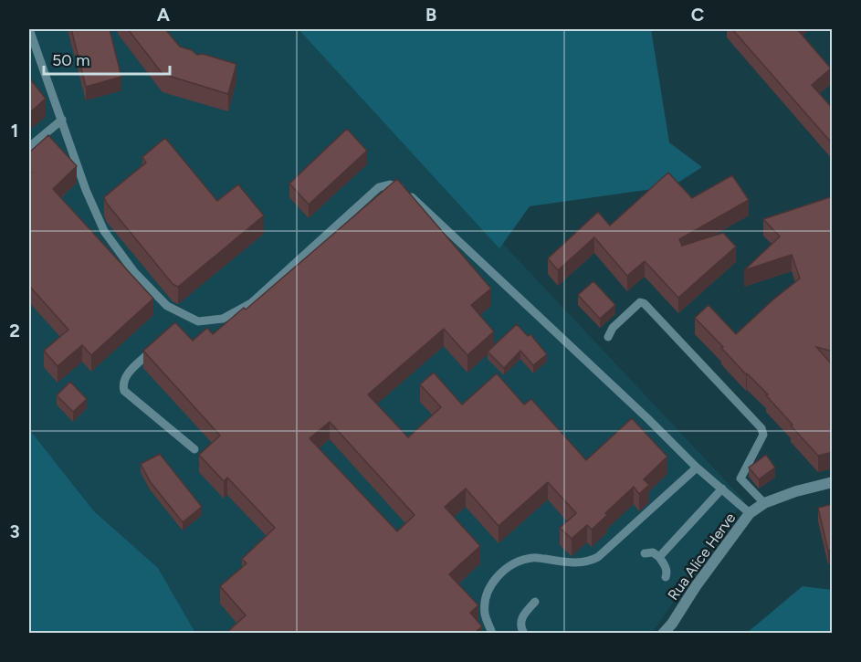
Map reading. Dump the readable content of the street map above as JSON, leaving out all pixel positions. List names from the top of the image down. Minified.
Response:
{"streets":{"street":["Rua Alice Herve"]},"scale_bar":"50 m","grid":{"columns":["A","B","C"],"rows":["1","2","3"]}}
